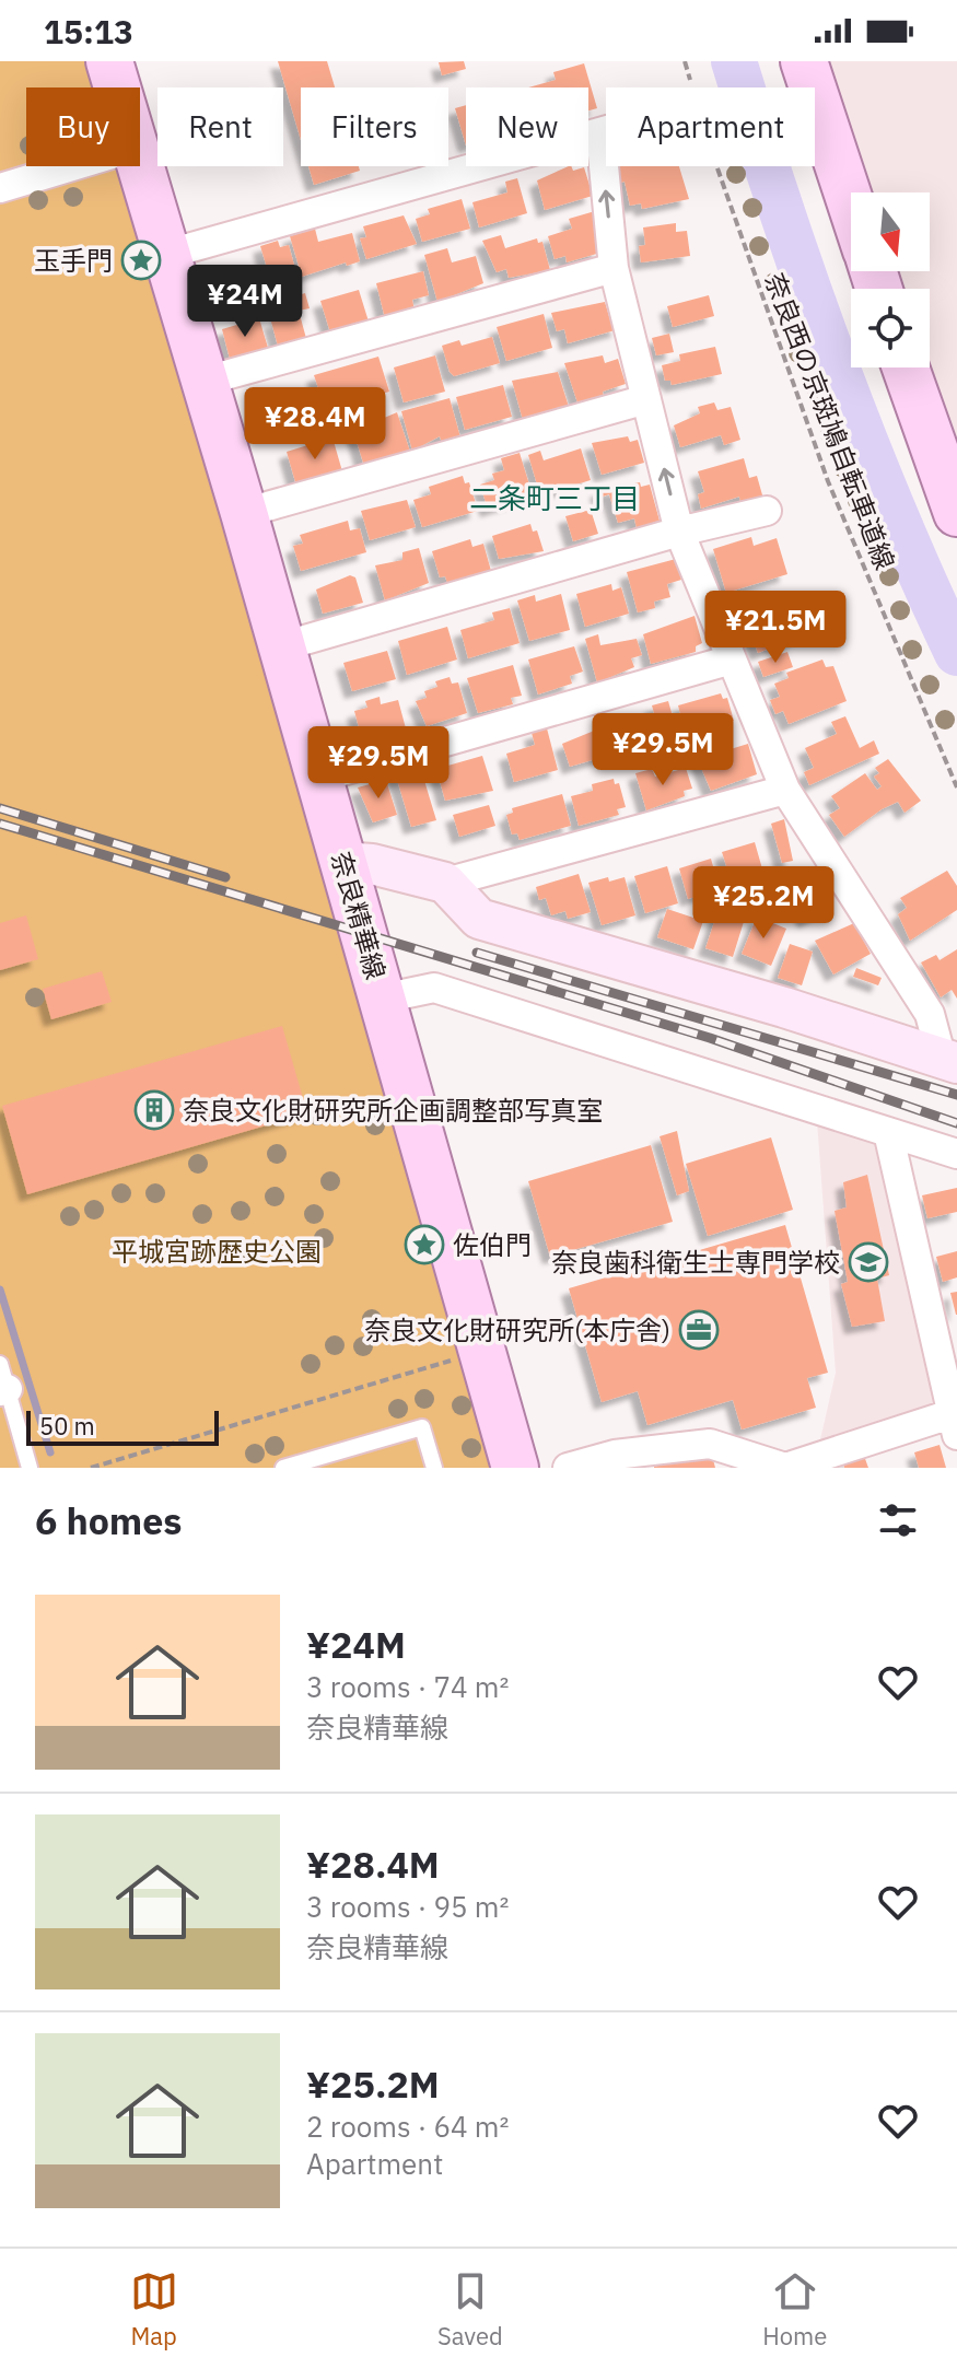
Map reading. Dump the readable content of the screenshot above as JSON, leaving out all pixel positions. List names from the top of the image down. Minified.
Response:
{"streets":{"main road":["奈良精華線"],"path":["奈良西の京斑鳩自転車道線"]},"districts":["二条町三丁目"],"parks":["平城宮跡歴史公園"],"places":{"place":["玉手門","佐伯門"],"building":["奈良文化財研究所企画調整部写真室"],"school or university":["奈良歯科衛生士専門学校"],"office":["奈良文化財研究所(本庁舎)"]},"scale_bar":"50 m","north":"bottom","page":{"status":"15:13","chip":["Buy","Rent","Filters","New","Apartment"],"price":["¥24M","¥28.4M","¥21.5M","¥29.5M","¥29.5M","¥25.2M"],"scale":"50 m","heading":"6 homes","list":[{"name":"¥24M","note":"3 rooms · 74 m² · 奈良精華線"},{"name":"¥28.4M","note":"3 rooms · 95 m² · 奈良精華線"},{"name":"¥25.2M","note":"2 rooms · 64 m² · Apartment"}],"tabs":["Map","Saved","Home"]}}
